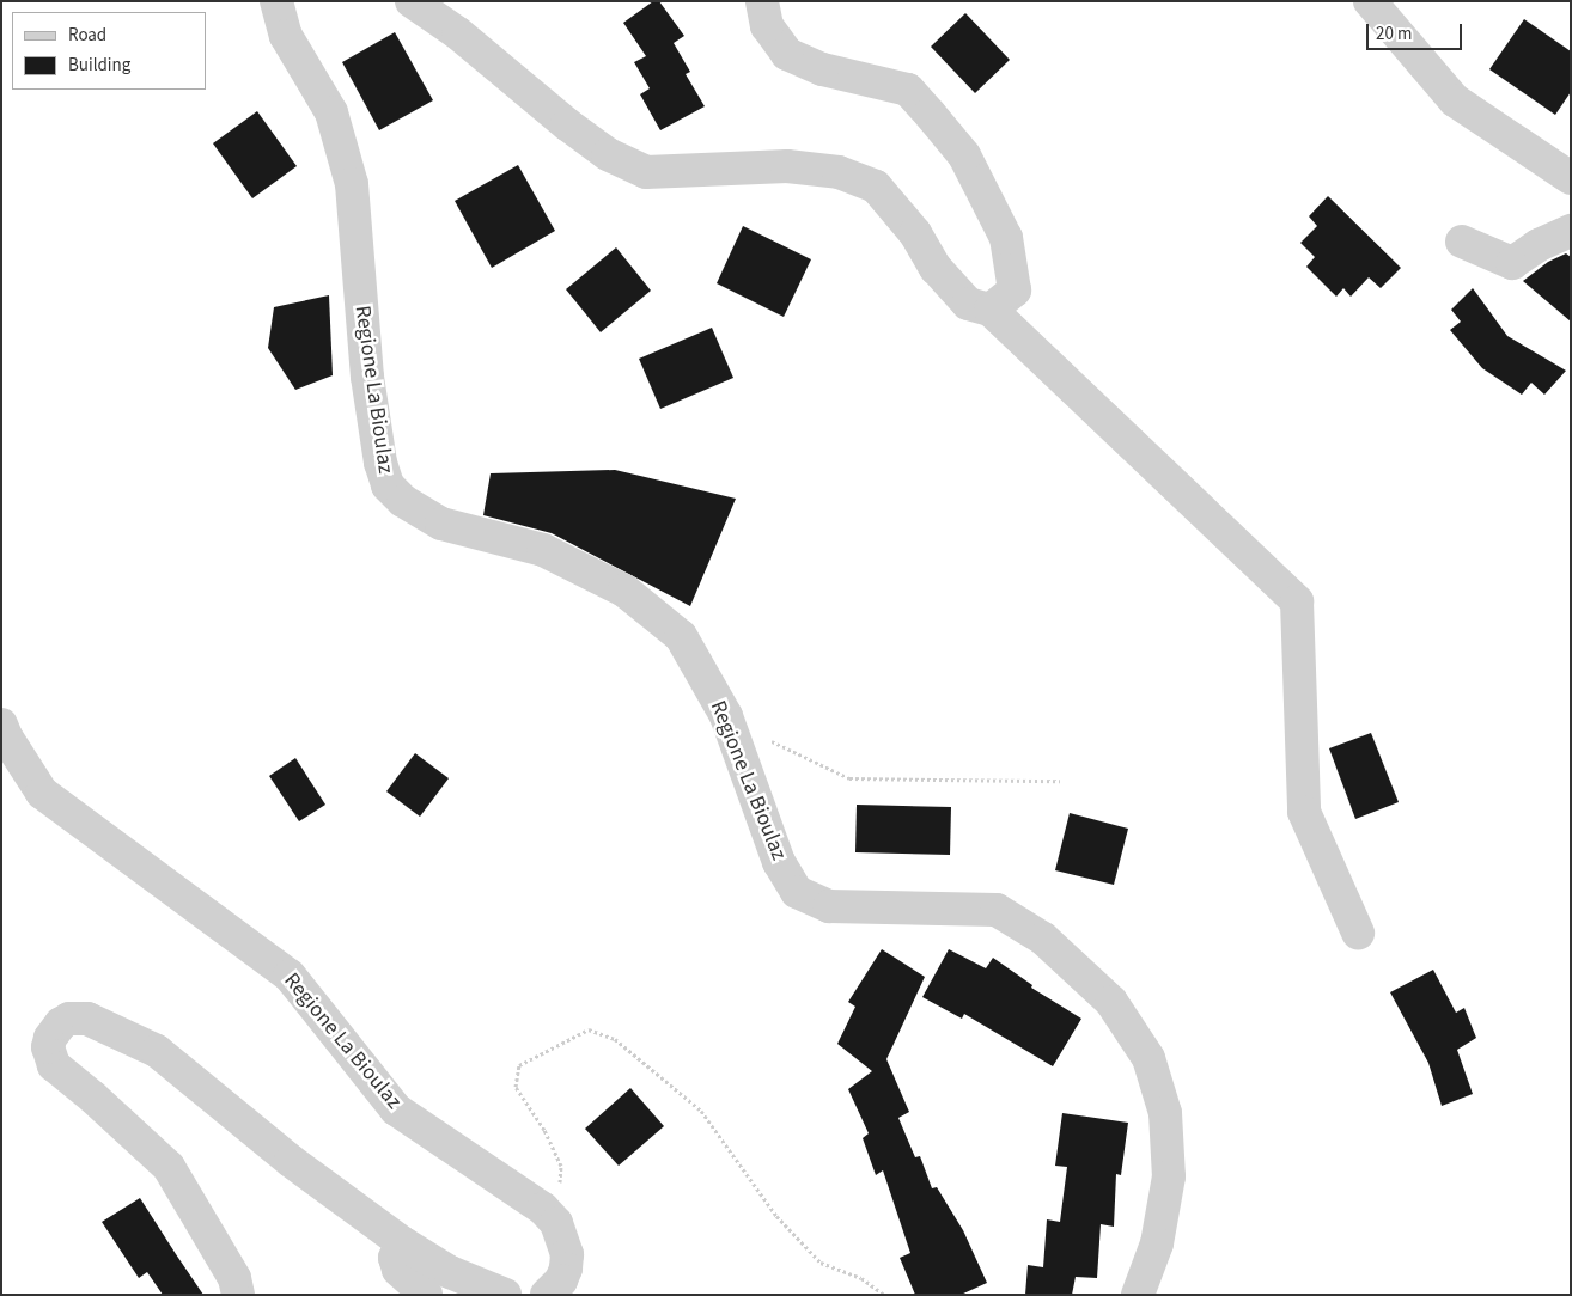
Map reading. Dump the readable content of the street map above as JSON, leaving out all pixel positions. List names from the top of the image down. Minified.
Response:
{"streets":{"street":["Regione La Bioulaz"]},"legend":["Road","Building"],"scale_bar":"20 m"}
